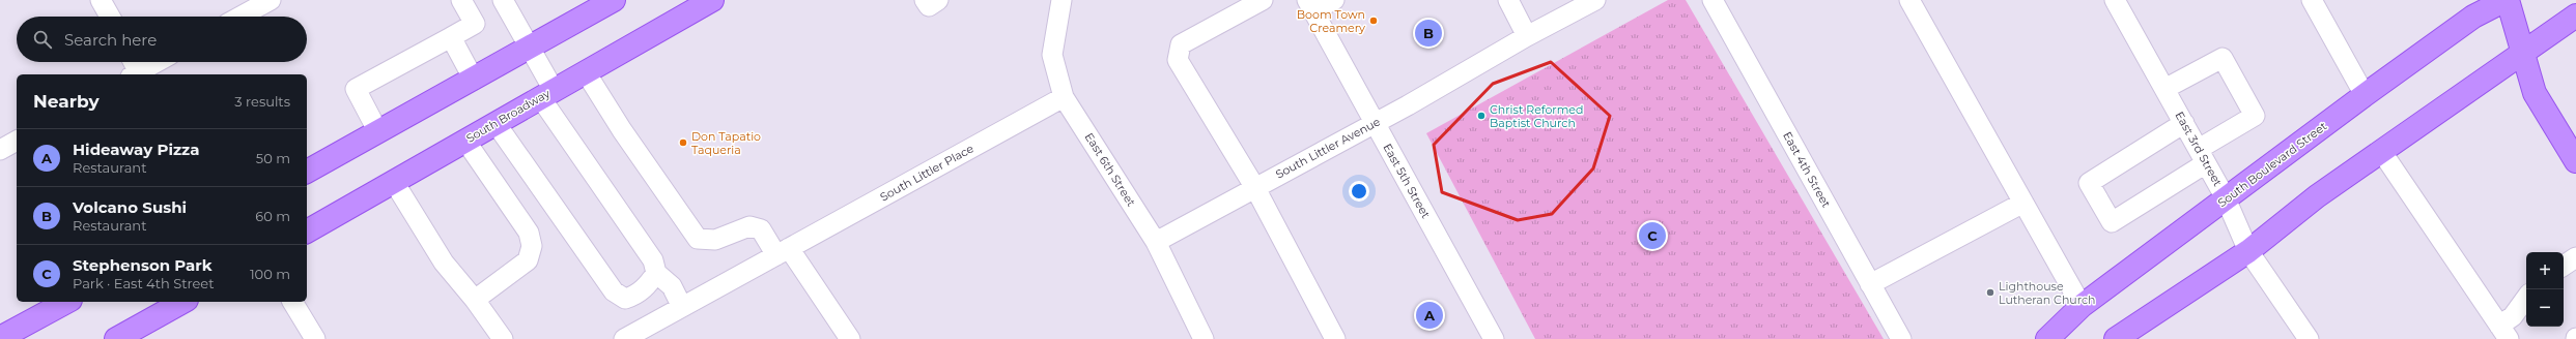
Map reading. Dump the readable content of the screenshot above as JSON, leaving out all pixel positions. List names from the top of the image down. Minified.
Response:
{"streets":{"main road":["South Broadway","South Boulevard Street"],"street":["South Littler Avenue","East 3rd Street","East 6th Street","East 4th Street","South Littler Place","East 5th Street"]},"crossings":[["South Littler Avenue","East 6th Street"],["South Littler Avenue","East 5th Street"],["East 3rd Street","South Boulevard Street"],["East 6th Street","South Littler Place"]],"places":["Boom Town Creamery","Christ Reformed Baptist Church","Don Tapatio Taqueria","Lighthouse Lutheran Church"],"page":{"search":"Search here","pins":["B","C","A"],"heading":["Nearby","3 results"],"list":[{"mark":"A","name":"Hideaway Pizza","note":"Restaurant","value":"50 m"},{"mark":"B","name":"Volcano Sushi","note":"Restaurant","value":"60 m"},{"mark":"C","name":"Stephenson Park","note":"Park · East 4th Street","value":"100 m"}],"map_buttons":["+","−"]}}
